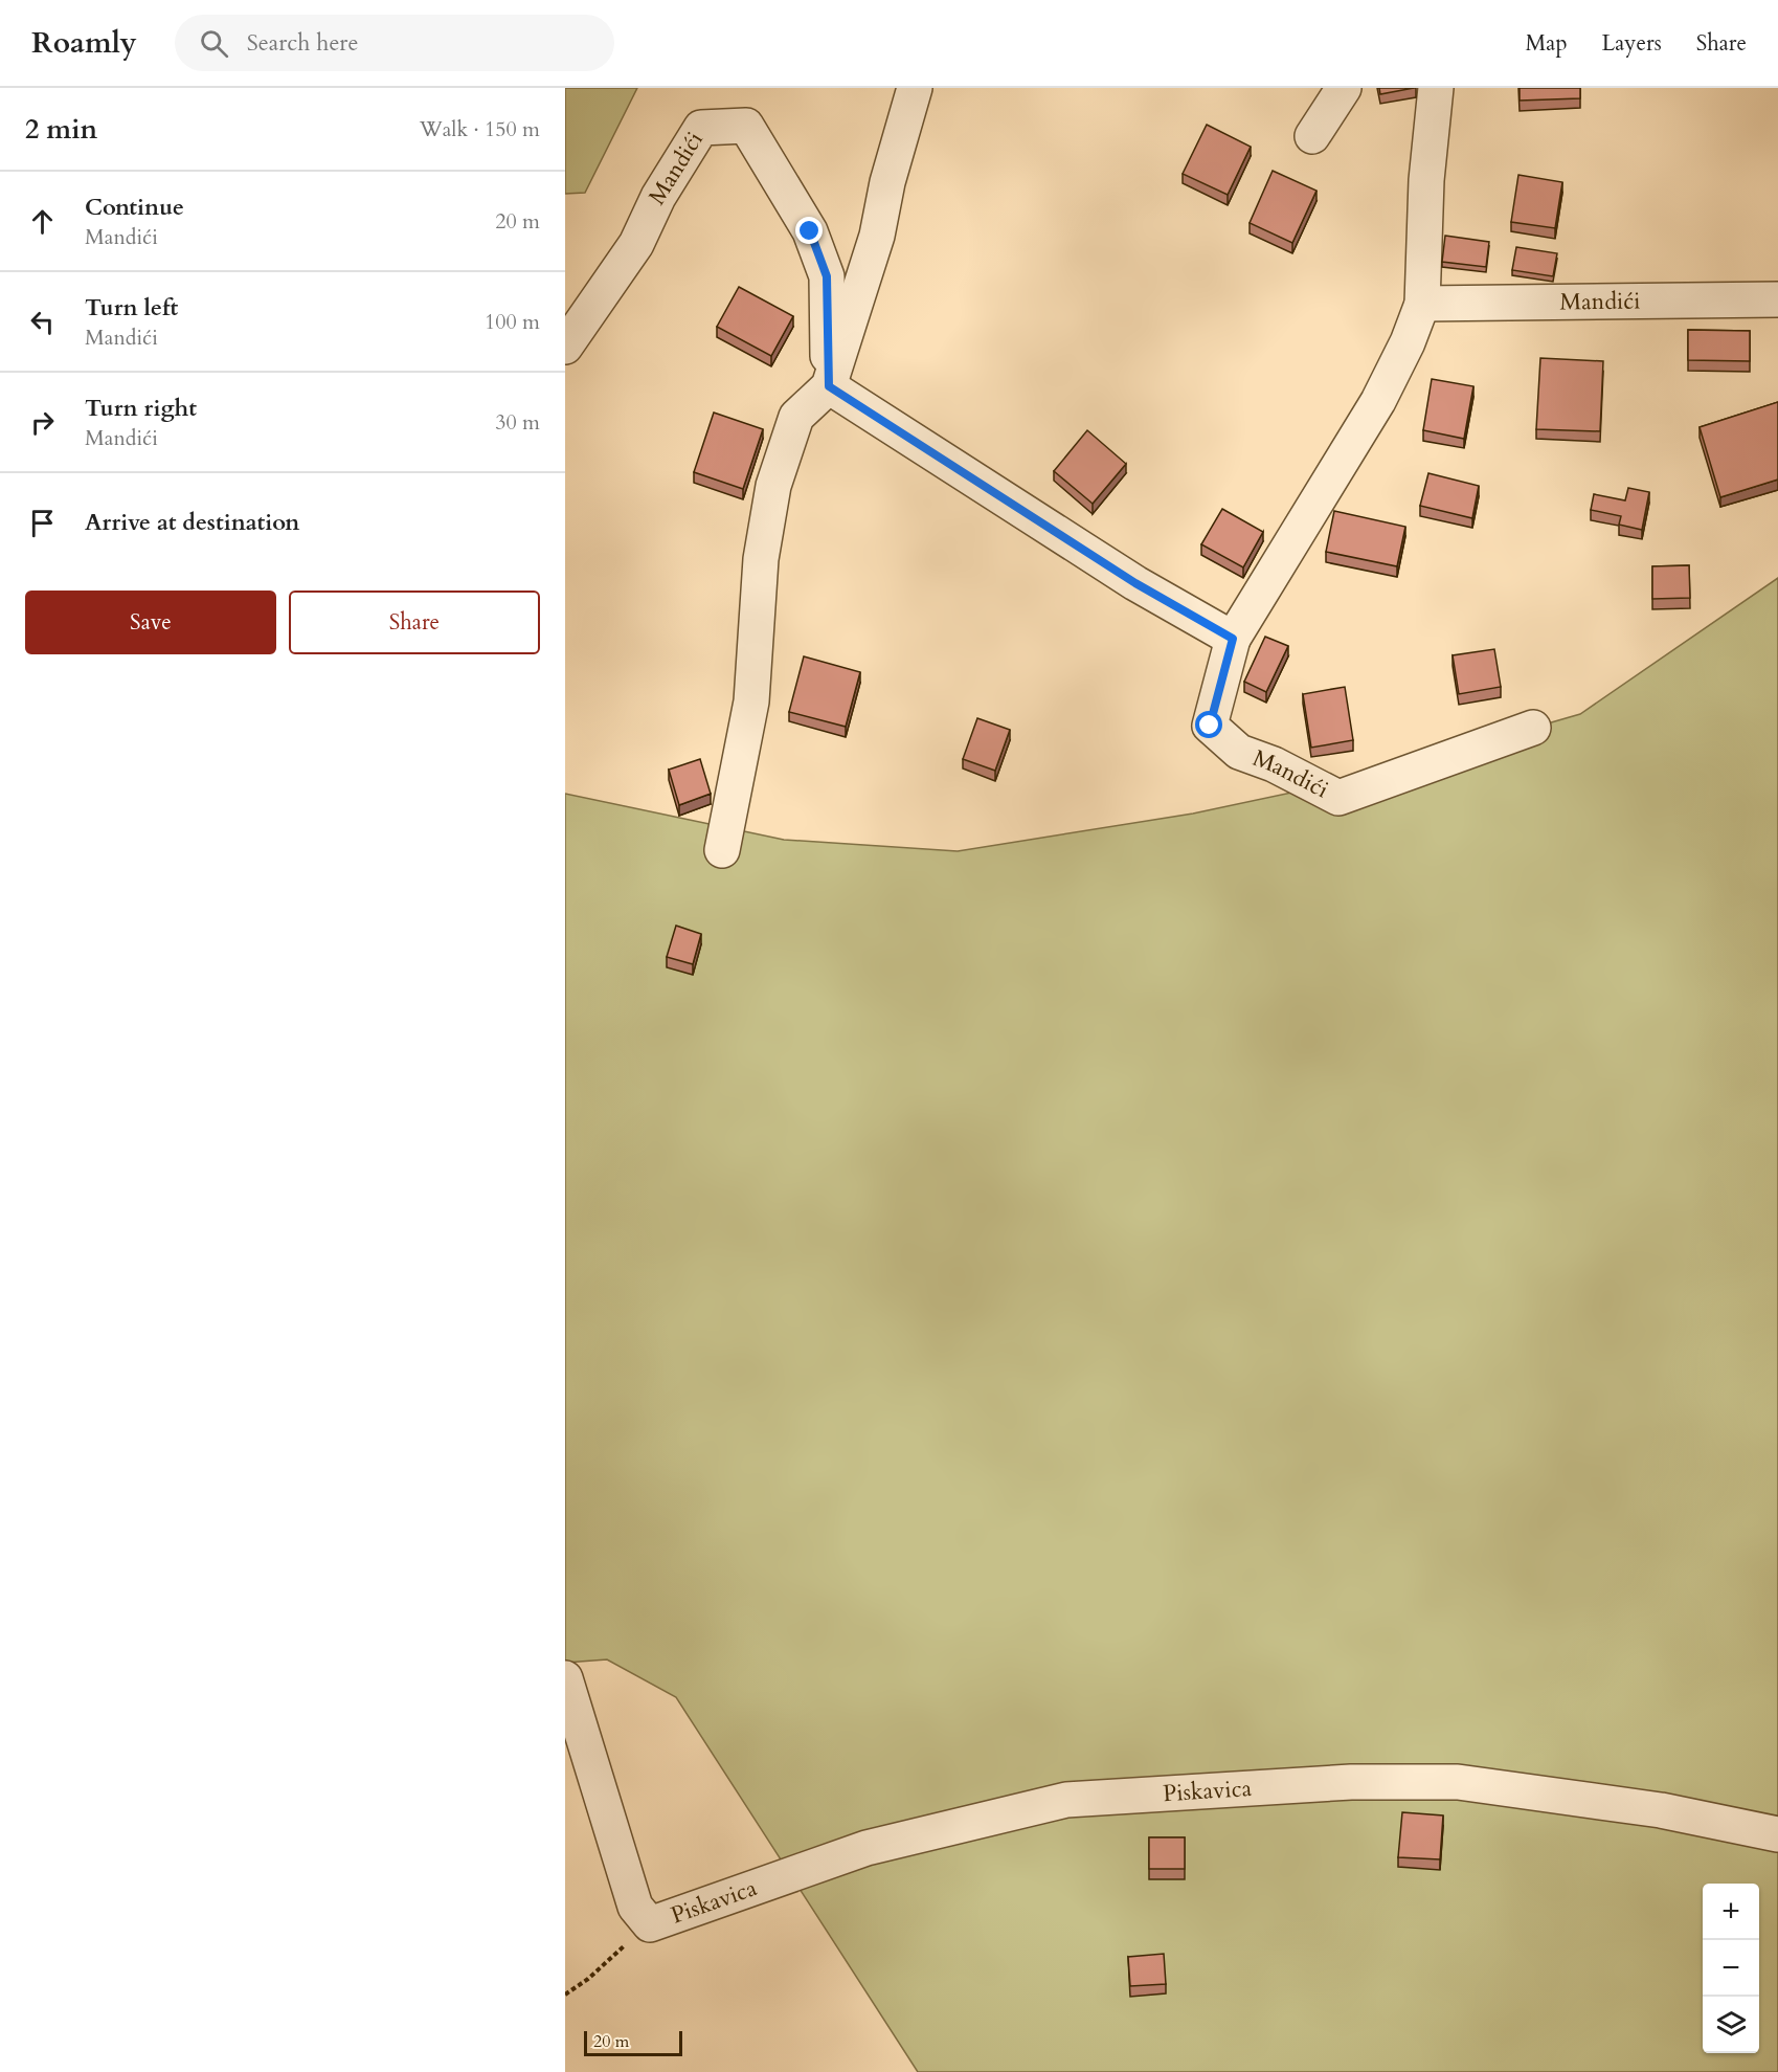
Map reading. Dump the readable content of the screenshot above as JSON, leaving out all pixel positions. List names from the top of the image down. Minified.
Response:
{"streets":{"street":["Mandići","Piskavica"]},"scale_bar":"20 m","page":{"header":"Roamly","search":"Search here","nav":["Map","Layers","Share"],"heading":["2 min","Walk · 150 m"],"list":[["Continue","Mandići","20 m"],["Turn left","Mandići","100 m"],["Turn right","Mandići","30 m"],"Arrive at destination"],"buttons":["Save","Share"],"map_buttons":["+","−"],"scale":"20 m"}}
